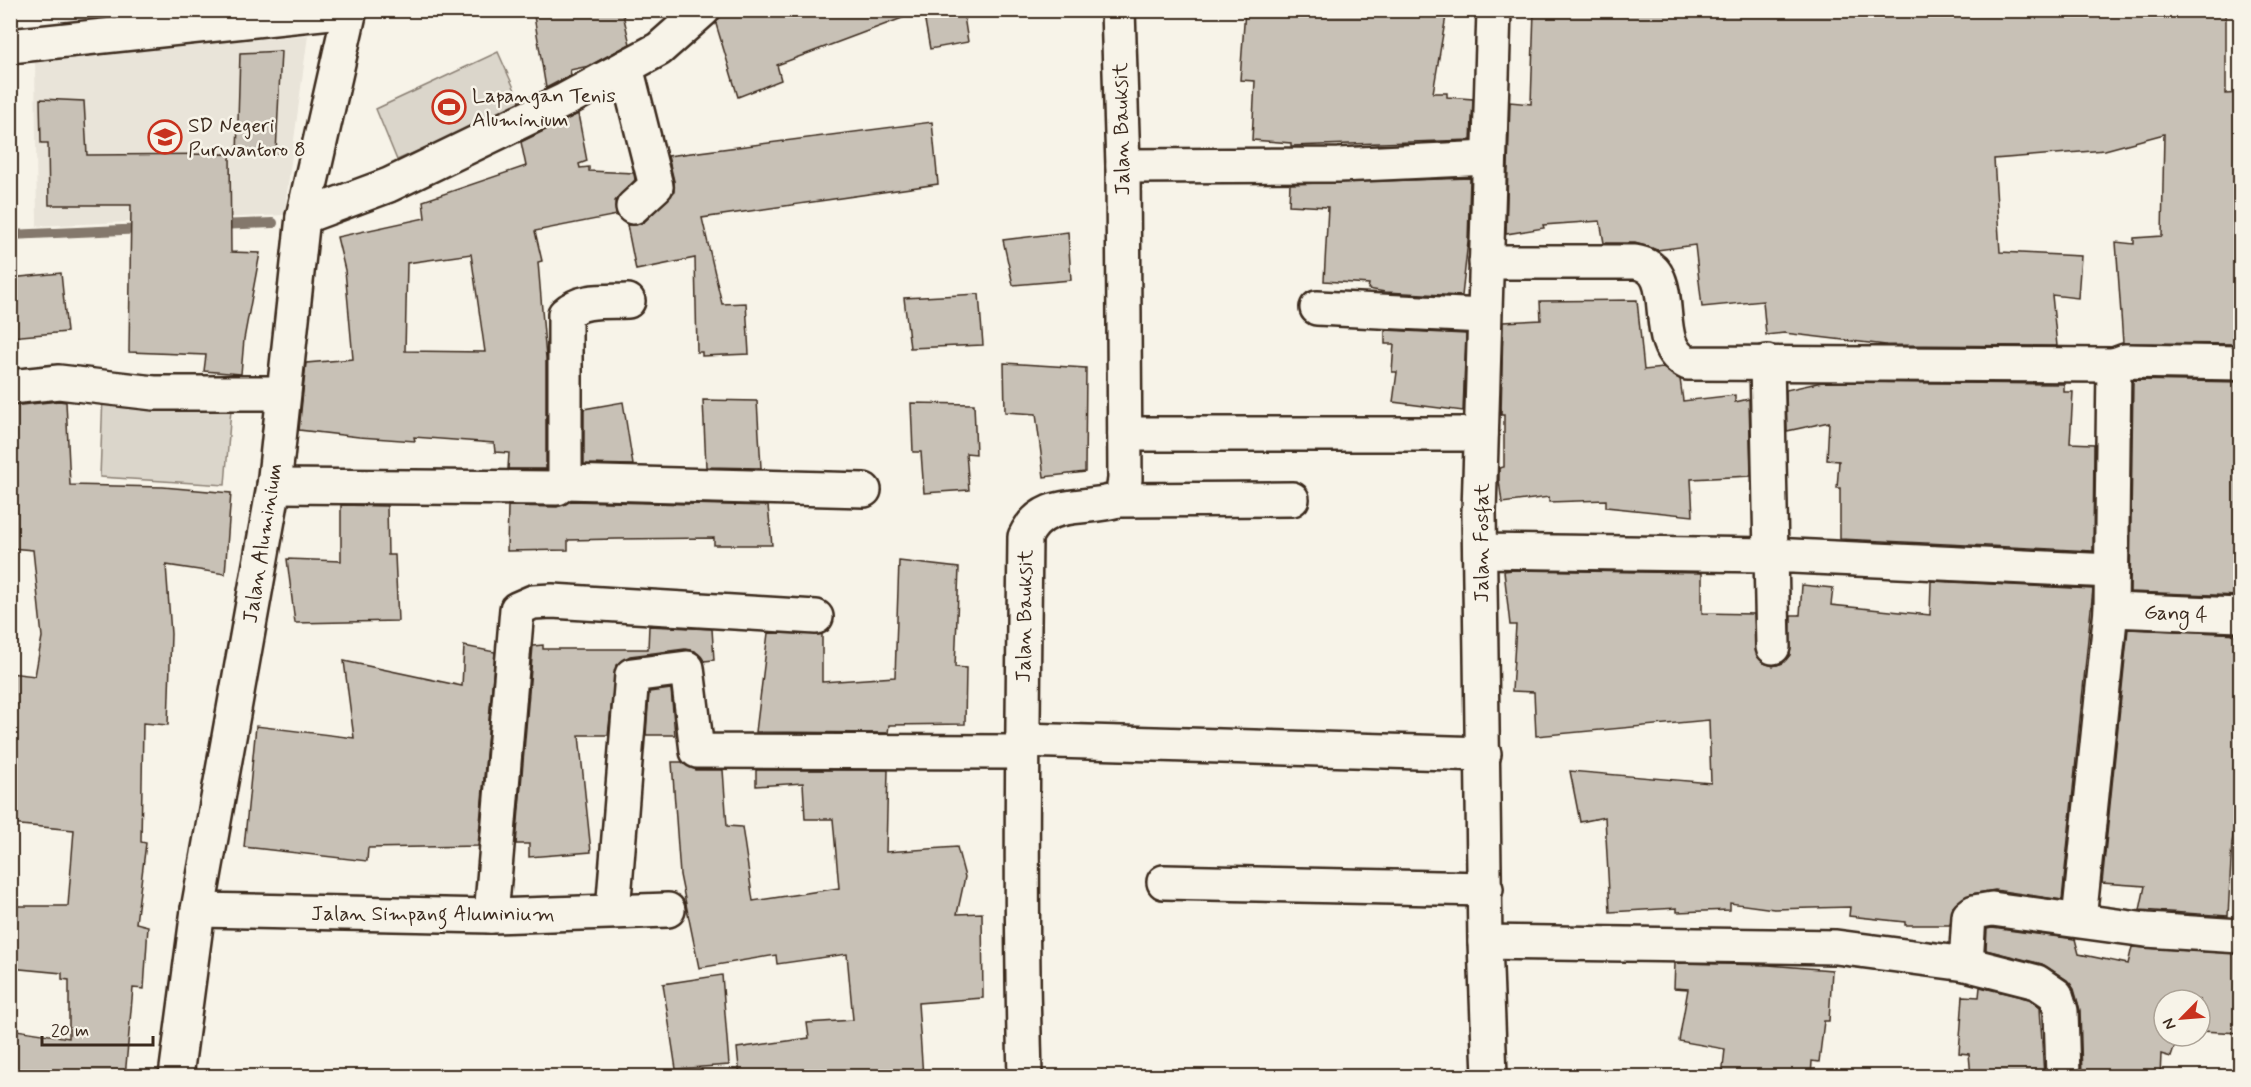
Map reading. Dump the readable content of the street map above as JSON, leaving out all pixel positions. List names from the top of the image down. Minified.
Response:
{"streets":{"street":["Jalan Bauksit","Jalan Aluminium","Jalan Fosfat","Gang 4","Jalan Simpang Aluminium"]},"crossings":[["Jalan Aluminium","Jalan Simpang Aluminium"]],"places":{"sports":["Lapangan Tenis Aluminium"],"school or university":["SD Negeri Purwantoro 8"]},"scale_bar":"20 m","north":"bottom left"}
